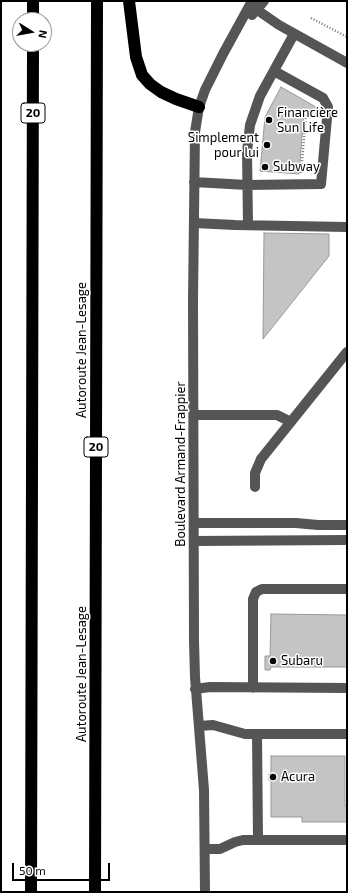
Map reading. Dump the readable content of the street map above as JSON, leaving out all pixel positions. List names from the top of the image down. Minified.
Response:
{"streets":{"highway":["20","Autoroute Jean-Lesage"],"street":["Boulevard Armand-Frappier"]},"places":["Financière Sun Life","Simplement pour lui","Subway","Subaru","Acura"],"scale_bar":"50 m","north":"right"}
